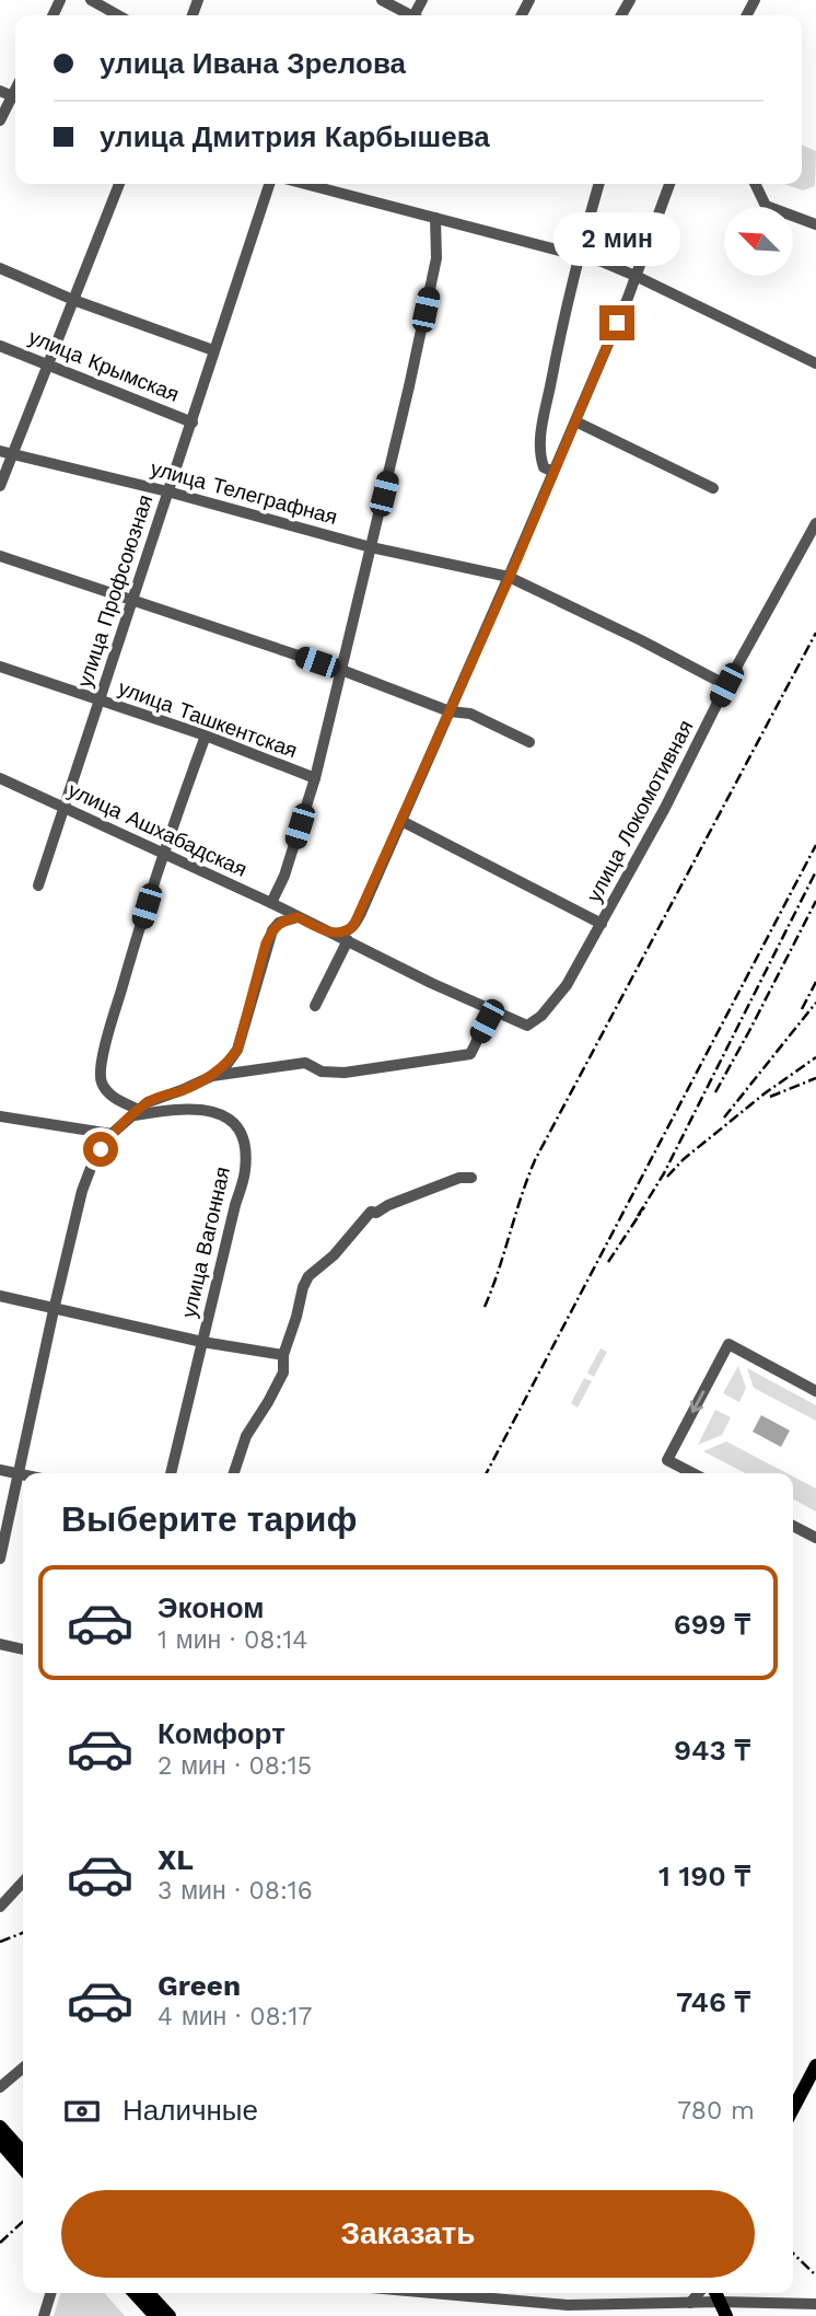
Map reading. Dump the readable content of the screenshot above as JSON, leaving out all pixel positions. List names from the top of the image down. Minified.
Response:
{"streets":{"street":["улица Крымская","улица Телеграфная","улица Профсоюзная","улица Ташкентская","улица Локомотивная","улица Ашхабадская","улица Вагонная"]},"crossings":[["улица Крымская","улица Профсоюзная"],["улица Телеграфная","улица Профсоюзная"],["улица Телеграфная","улица Локомотивная"],["улица Профсоюзная","улица Ташкентская"],["улица Профсоюзная","улица Ашхабадская"]],"north":"top left","page":{"banner":["улица Ивана Зрелова","улица Дмитрия Карбышева"],"bubble":"2 мин","heading":"Выберите тариф","list":[{"name":"Эконом","note":"1 мин · 08:14","value":"699 ₸"},{"name":"Комфорт","note":"2 мин · 08:15","value":"943 ₸"},{"name":"XL","note":"3 мин · 08:16","value":"1 190 ₸"},{"name":"Green","note":"4 мин · 08:17","value":"746 ₸"}],"pay":["Наличные","780 m"],"buttons":"Заказать"}}
